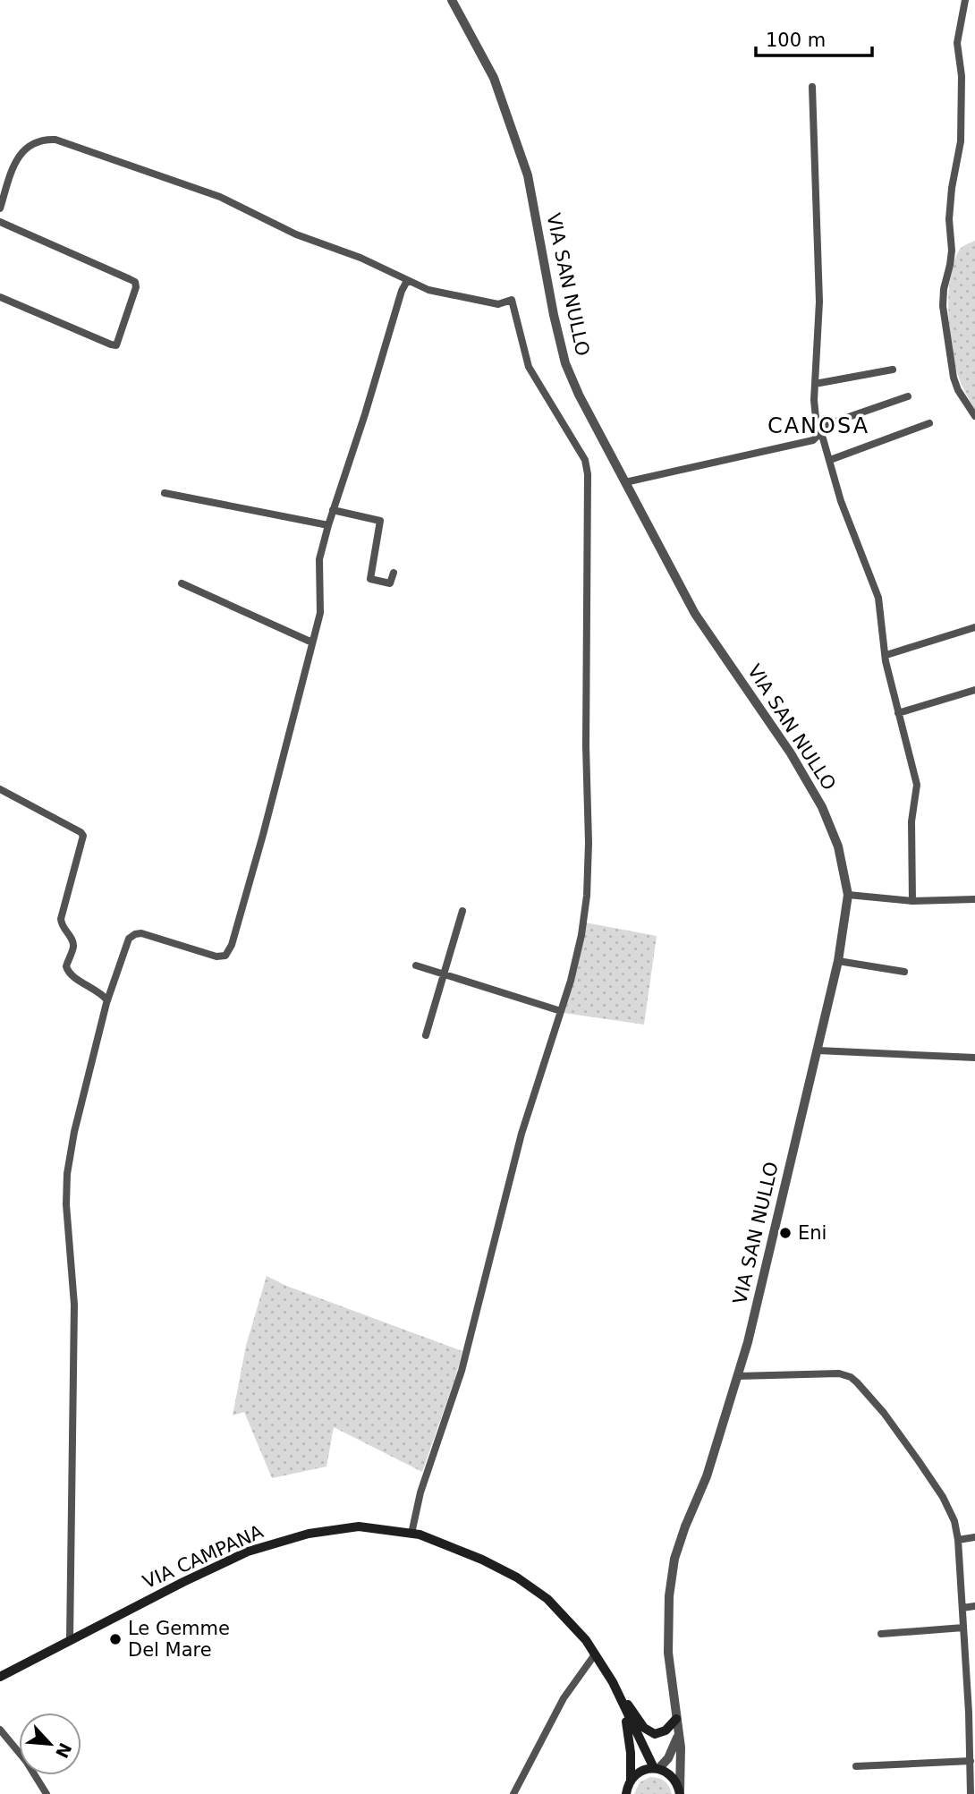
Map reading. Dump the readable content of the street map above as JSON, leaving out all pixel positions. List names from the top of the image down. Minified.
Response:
{"streets":{"main road":["VIA CAMPANA"],"street":["VIA SAN NULLO"]},"crossings":[["VIA SAN NULLO","VIA CAMPANA"]],"districts":["CANOSA"],"places":["Eni","Le Gemme Del Mare"],"scale_bar":"100 m","north":"bottom right"}
